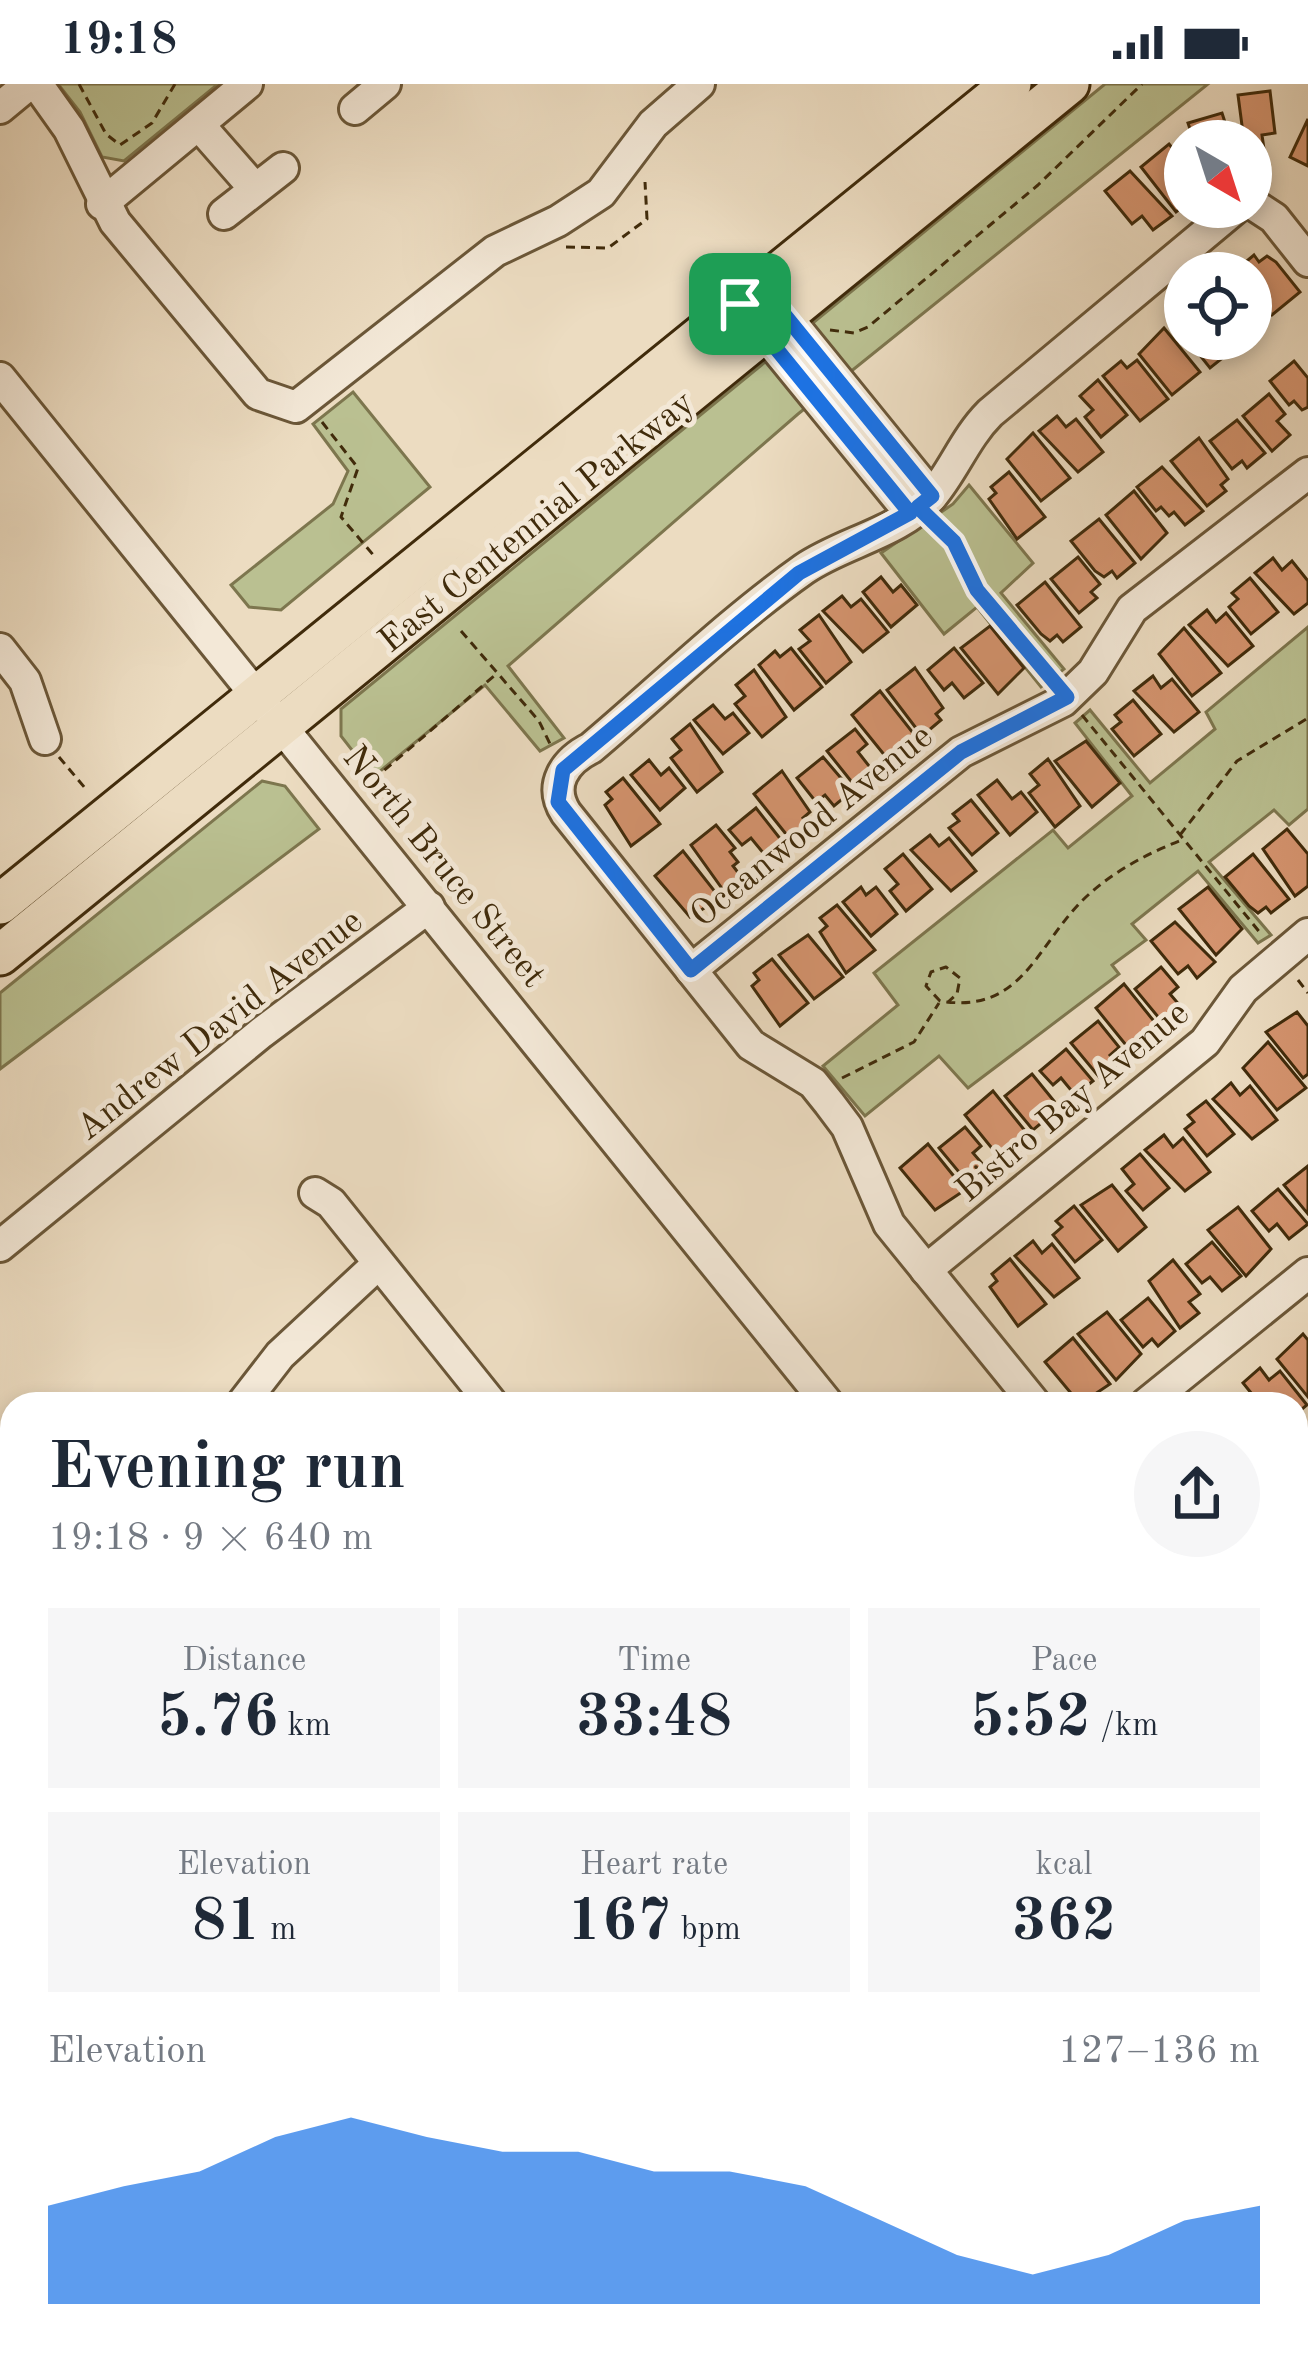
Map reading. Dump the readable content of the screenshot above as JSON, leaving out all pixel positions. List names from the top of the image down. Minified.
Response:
{"streets":{"main road":["East Centennial Parkway"],"street":["Oceanwood Avenue","North Bruce Street","Andrew David Avenue","Bistro Bay Avenue"]},"crossings":[["East Centennial Parkway","North Bruce Street"],["North Bruce Street","Andrew David Avenue"]],"north":"bottom right","page":{"status":"19:18","heading":["Evening run","19:18 · 9 × 640 m"],"stats":[["Distance","5.76 km"],["Time","33:48"],["Pace","5:52 /km"],["Elevation","81 m"],["Heart rate","167 bpm"],["kcal","362"]],"chart":["Elevation","127–136 m"]}}
